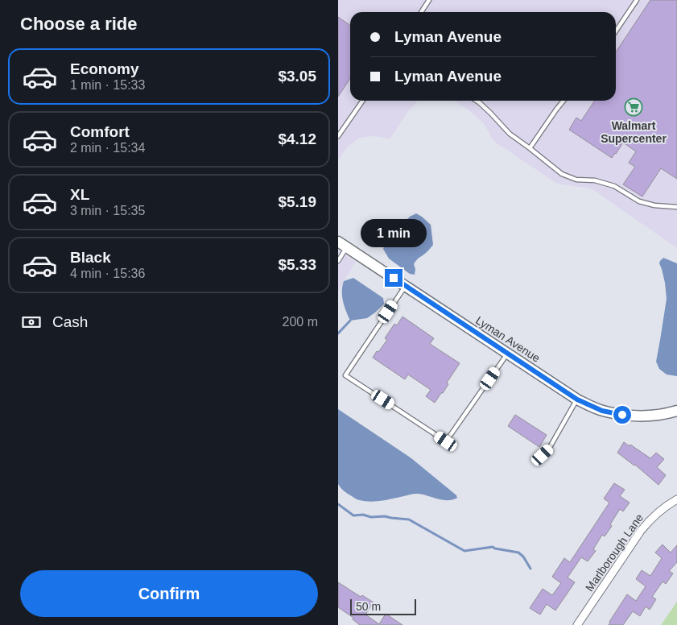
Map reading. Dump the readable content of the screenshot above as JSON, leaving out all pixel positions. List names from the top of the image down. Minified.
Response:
{"streets":{"street":["Lyman Avenue","Marlborough Lane"]},"places":{"supermarket":["Walmart Supercenter"]},"scale_bar":"50 m","page":{"heading":"Choose a ride","banner":["Lyman Avenue","Lyman Avenue"],"list":[{"name":"Economy","note":"1 min · 15:33","value":"$3.05"},{"name":"Comfort","note":"2 min · 15:34","value":"$4.12"},{"name":"XL","note":"3 min · 15:35","value":"$5.19"},{"name":"Black","note":"4 min · 15:36","value":"$5.33"}],"bubble":"1 min","pay":["Cash","200 m"],"buttons":"Confirm","scale":"50 m"}}
